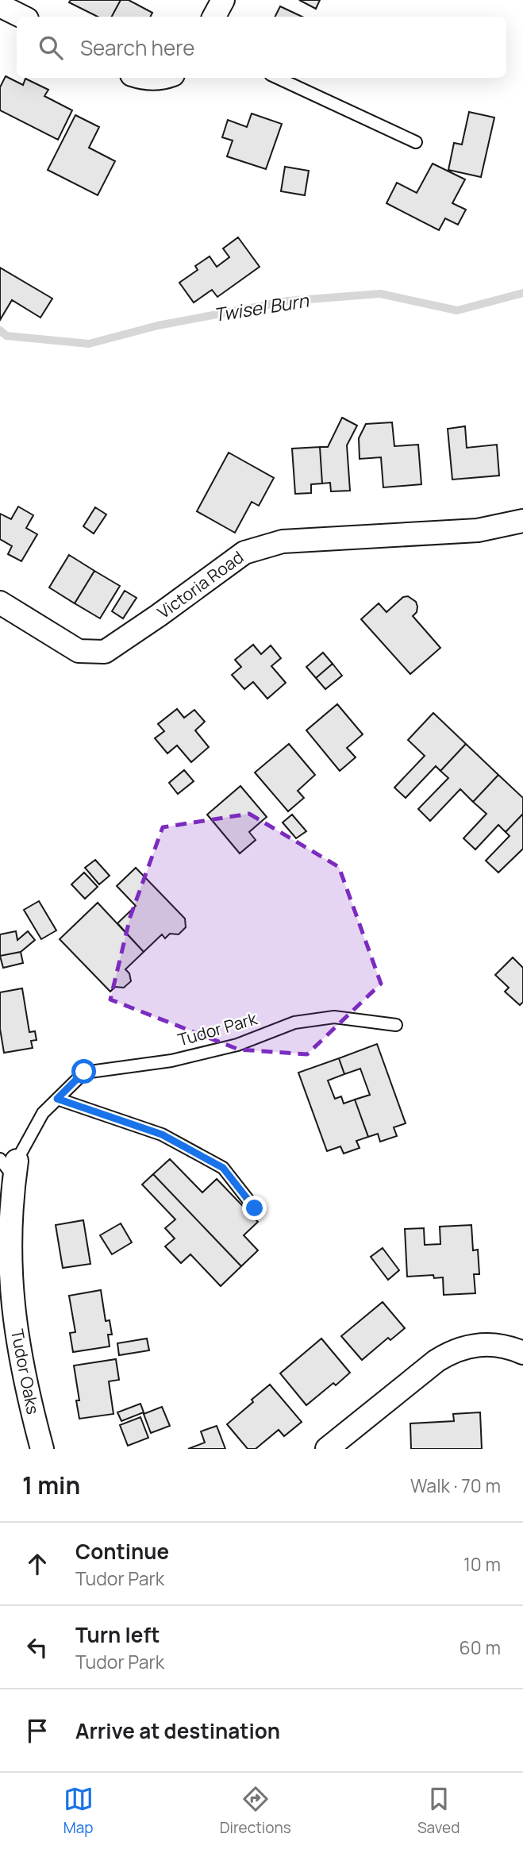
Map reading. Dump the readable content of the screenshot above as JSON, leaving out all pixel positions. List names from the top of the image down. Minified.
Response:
{"streets":{"street":["Victoria Road","Tudor Oaks"],"lane":["Tudor Park"]},"crossings":[["Tudor Park","Tudor Oaks"]],"water":["Twisel Burn"],"page":{"search":"Search here","heading":["1 min","Walk · 70 m"],"list":[["Continue","Tudor Park","10 m"],["Turn left","Tudor Park","60 m"],"Arrive at destination"],"nav":["Map","Directions","Saved"]}}
